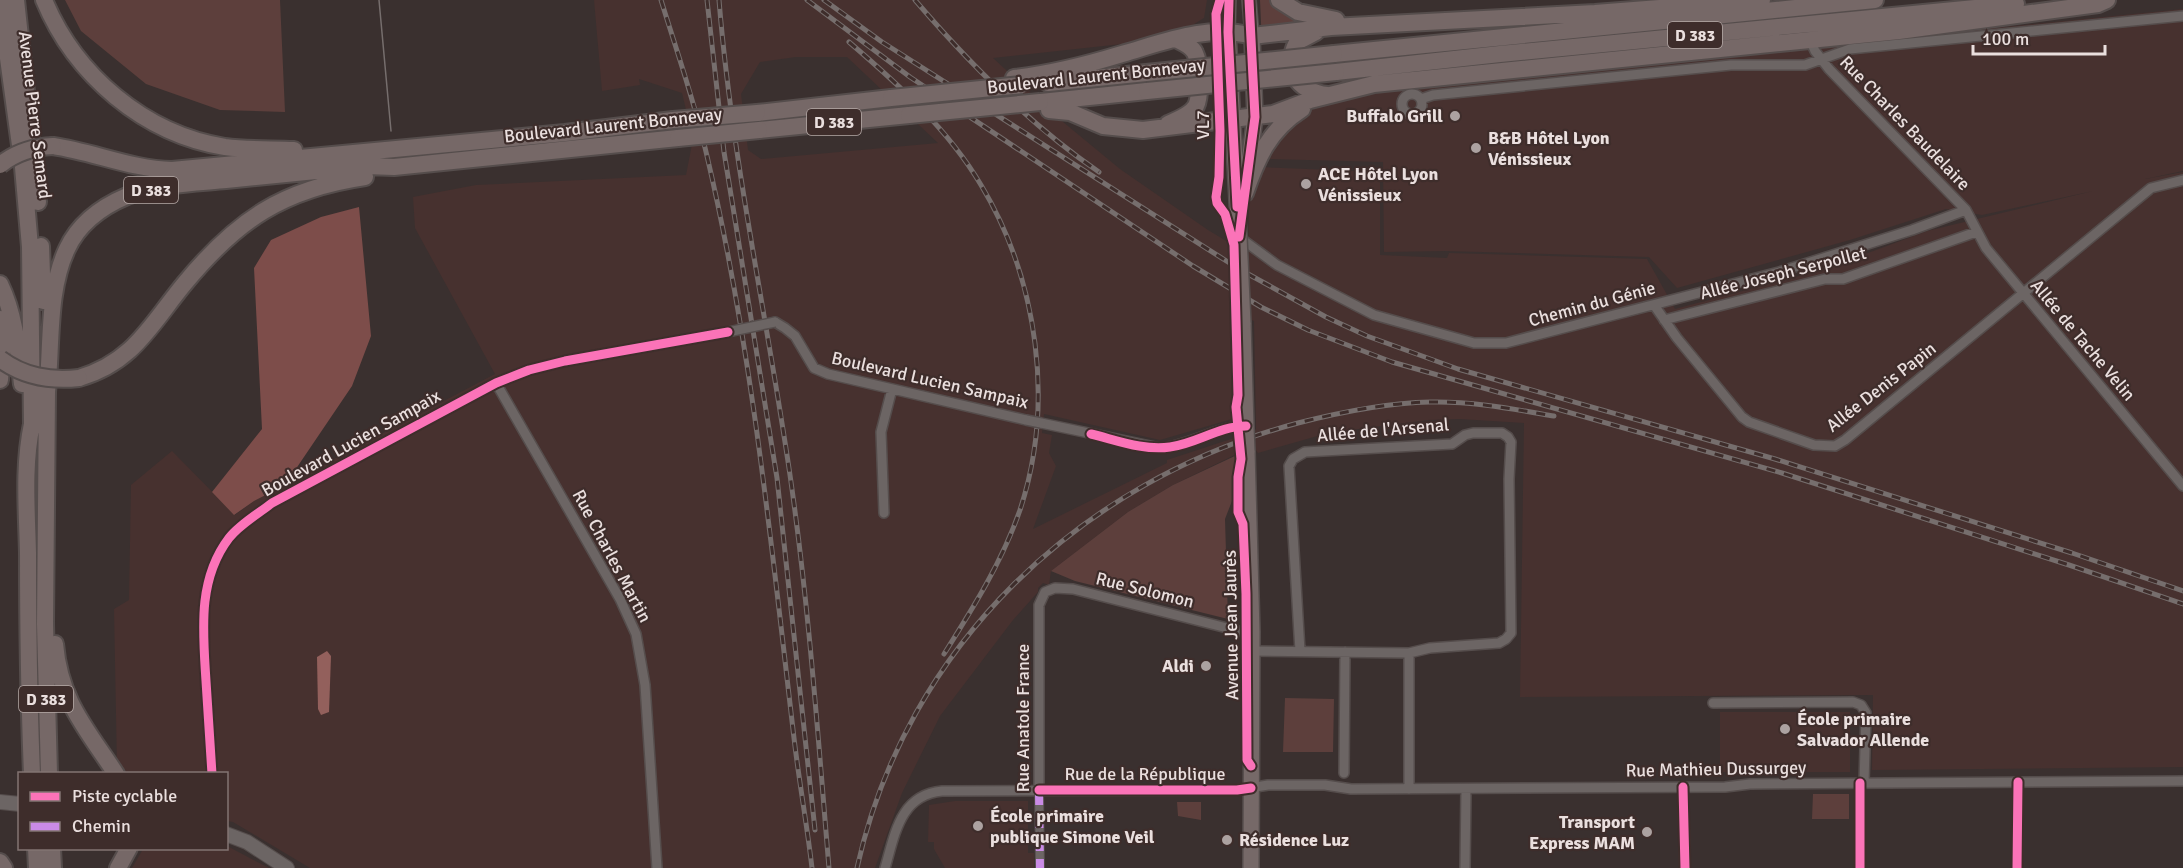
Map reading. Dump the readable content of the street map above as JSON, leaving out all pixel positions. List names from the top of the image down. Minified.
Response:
{"streets":{"highway":["D 383","Boulevard Laurent Bonnevay","Avenue Pierre Semard"],"main road":["Avenue Jean Jaurès"],"street":["Rue Charles Baudelaire","Allée Joseph Serpollet","Chemin du Génie","Allée de Tache Velin","Boulevard Lucien Sampaix","Allée Denis Papin","Allée de l'Arsenal","Rue Charles Martin","Rue Solomon","Rue Anatole France","Rue Mathieu Dussurgey","Rue de la République"],"cycle path":["VL7"]},"crossings":[["D 383","Boulevard Laurent Bonnevay"],["D 383","Avenue Pierre Semard"],["Rue Charles Baudelaire","Chemin du Génie"],["Rue Charles Baudelaire","Allée de Tache Velin"],["Allée Joseph Serpollet","Allée de Tache Velin"],["Allée Joseph Serpollet","Allée Denis Papin"],["Chemin du Génie","Allée de Tache Velin"],["Chemin du Génie","Allée Denis Papin"],["Chemin du Génie","Avenue Jean Jaurès"],["Allée de Tache Velin","Allée Denis Papin"],["Boulevard Lucien Sampaix","Rue Charles Martin"],["Boulevard Lucien Sampaix","Avenue Jean Jaurès"],["Allée de l'Arsenal","Avenue Jean Jaurès"],["Rue Solomon","Avenue Jean Jaurès"],["Rue Solomon","Rue Anatole France"],["Avenue Jean Jaurès","Rue Mathieu Dussurgey"],["Avenue Jean Jaurès","Rue de la République"],["Rue Anatole France","Rue de la République"],["Rue Mathieu Dussurgey","Rue de la République"]],"places":["Buffalo Grill","B&B Hôtel Lyon Vénissieux","ACE Hôtel Lyon Vénissieux","Aldi","École primaire Salvador Allende","École primaire publique Simone Veil","Transport Express MAM","Résidence Luz"],"legend":["Piste cyclable","Chemin"],"scale_bar":"100 m"}
